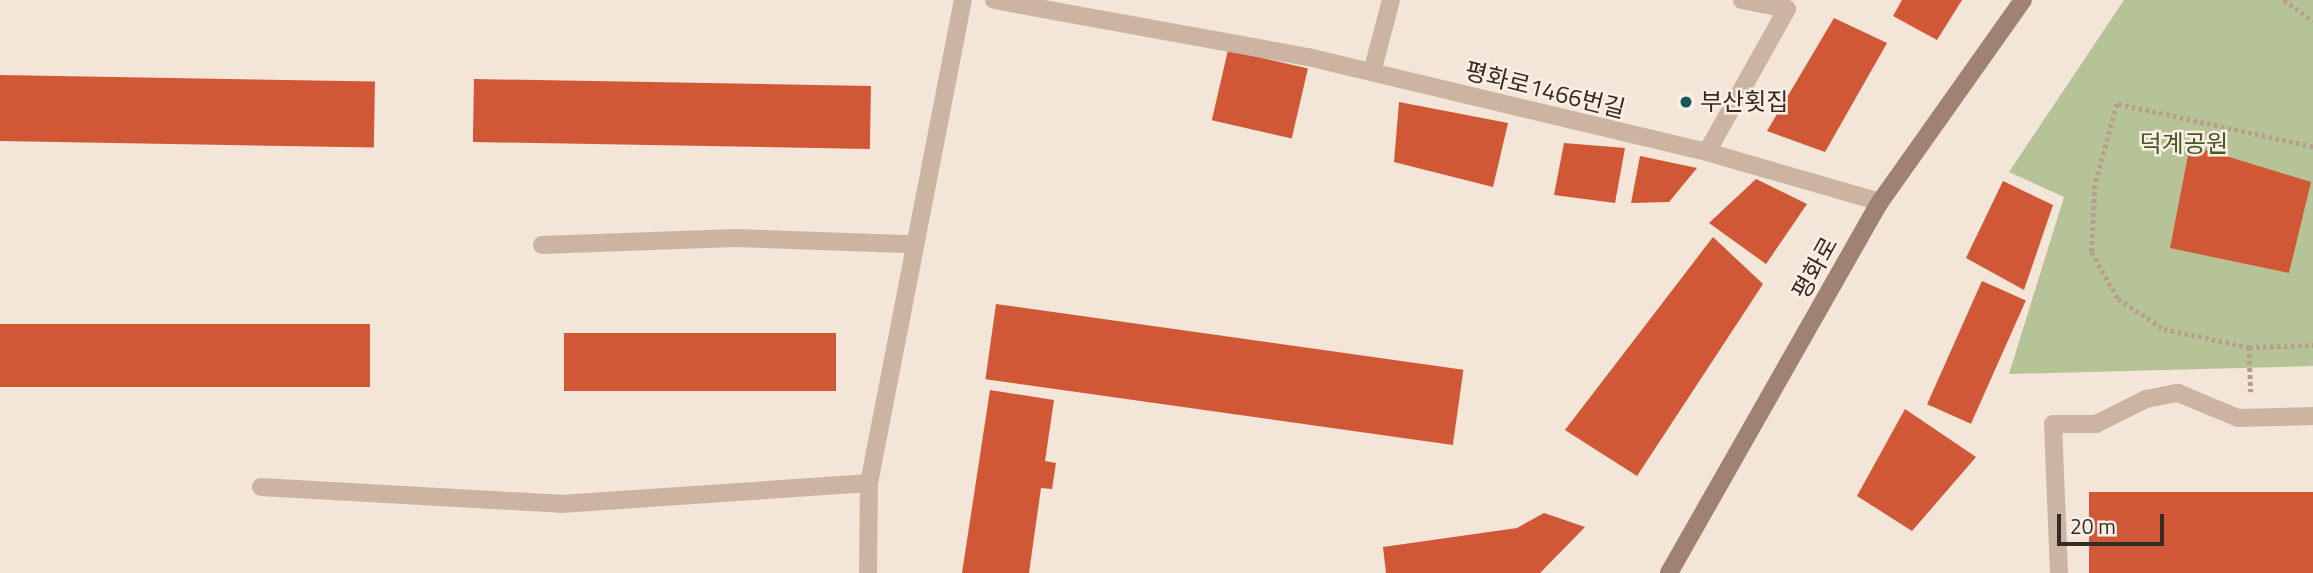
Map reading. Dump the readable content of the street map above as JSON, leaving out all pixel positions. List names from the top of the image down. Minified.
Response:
{"streets":{"main road":["평화로"],"street":["평화로1466번길"]},"crossings":[["평화로1466번길","평화로"]],"parks":["덕계공원"],"places":["부산횟집"],"scale_bar":"20 m"}
